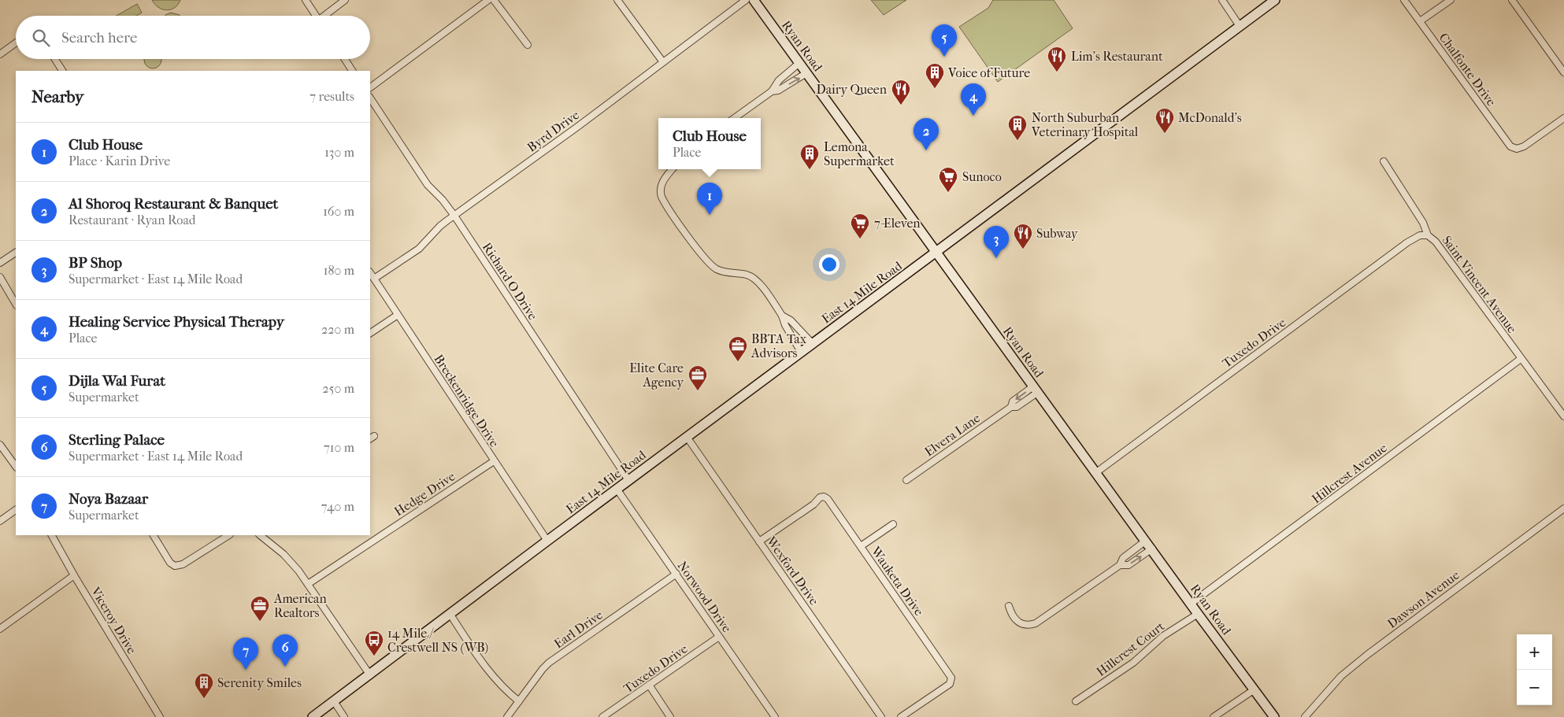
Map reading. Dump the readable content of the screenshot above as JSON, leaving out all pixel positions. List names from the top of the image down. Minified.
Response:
{"streets":{"main road":["Ryan Road","East 14 Mile Road"],"street":["Chalfonte Drive","Byrd Drive","Richard O Drive","Saint Vincent Avenue","Tuxedo Drive","Breckenridge Drive","Elvera Lane","Hillcrest Avenue","Hedge Drive","Wexford Drive","Wauketa Drive","Norwood Drive","Dawson Avenue","Viceroy Drive","Earl Drive","Hillcrest Court"]},"crossings":[["Ryan Road","East 14 Mile Road"],["Ryan Road","Tuxedo Drive"],["Ryan Road","Elvera Lane"],["Ryan Road","Hillcrest Avenue"],["Ryan Road","Hillcrest Court"],["Byrd Drive","Richard O Drive"],["Byrd Drive","Breckenridge Drive"],["Richard O Drive","East 14 Mile Road"],["Saint Vincent Avenue","Tuxedo Drive"],["Saint Vincent Avenue","Hillcrest Avenue"],["East 14 Mile Road","Breckenridge Drive"],["East 14 Mile Road","Wexford Drive"],["East 14 Mile Road","Norwood Drive"],["Tuxedo Drive","Norwood Drive"],["Breckenridge Drive","Hedge Drive"],["Wexford Drive","Wauketa Drive"],["Norwood Drive","Earl Drive"]],"places":{"restaurant":["Lim's Restaurant","Dairy Queen","McDonald's","Subway"],"building":["Voice of Future","North Suburban Veterinary Hospital","Lemona Supermarket","Serenity Smiles"],"supermarket":["Sunoco","7-Eleven"],"office":["BBTA Tax Advisors","Elite Care Agency","American Realtors"],"bus stop":["14 Mile / Crestwell NS (WB)"]},"page":{"search":"Search here","pins":["5","4","2","1","3","6","7"],"heading":["Nearby","7 results"],"popup":["Club House","Place"],"list":[{"mark":"1","name":"Club House","note":"Place · Karin Drive","value":"130 m"},{"mark":"2","name":"Al Shoroq Restaurant & Banquet","note":"Restaurant · Ryan Road","value":"160 m"},{"mark":"3","name":"BP Shop","note":"Supermarket · East 14 Mile Road","value":"180 m"},{"mark":"4","name":"Healing Service Physical Therapy","note":"Place","value":"220 m"},{"mark":"5","name":"Dijla Wal Furat","note":"Supermarket","value":"250 m"},{"mark":"6","name":"Sterling Palace","note":"Supermarket · East 14 Mile Road","value":"710 m"},{"mark":"7","name":"Noya Bazaar","note":"Supermarket","value":"740 m"}],"map_buttons":["+","−"]}}
